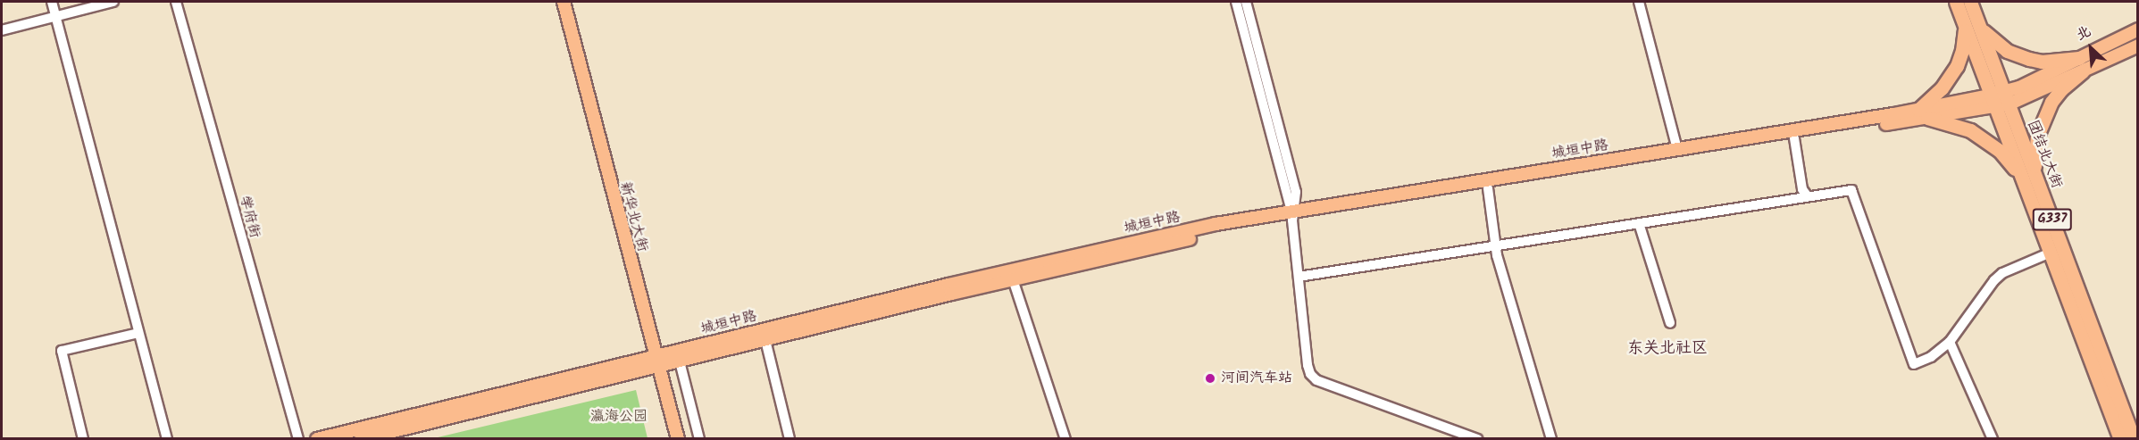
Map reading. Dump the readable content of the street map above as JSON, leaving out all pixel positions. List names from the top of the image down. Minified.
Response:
{"streets":{"highway":["团结北大街","G337"],"main road":["城垣中路","新华北大街"],"street":["学府街"]},"crossings":[["城垣中路","团结北大街"],["城垣中路","新华北大街"]],"districts":["东关北社区"],"parks":["瀛海公园"],"places":["河间汽车站"],"north":"top left"}
